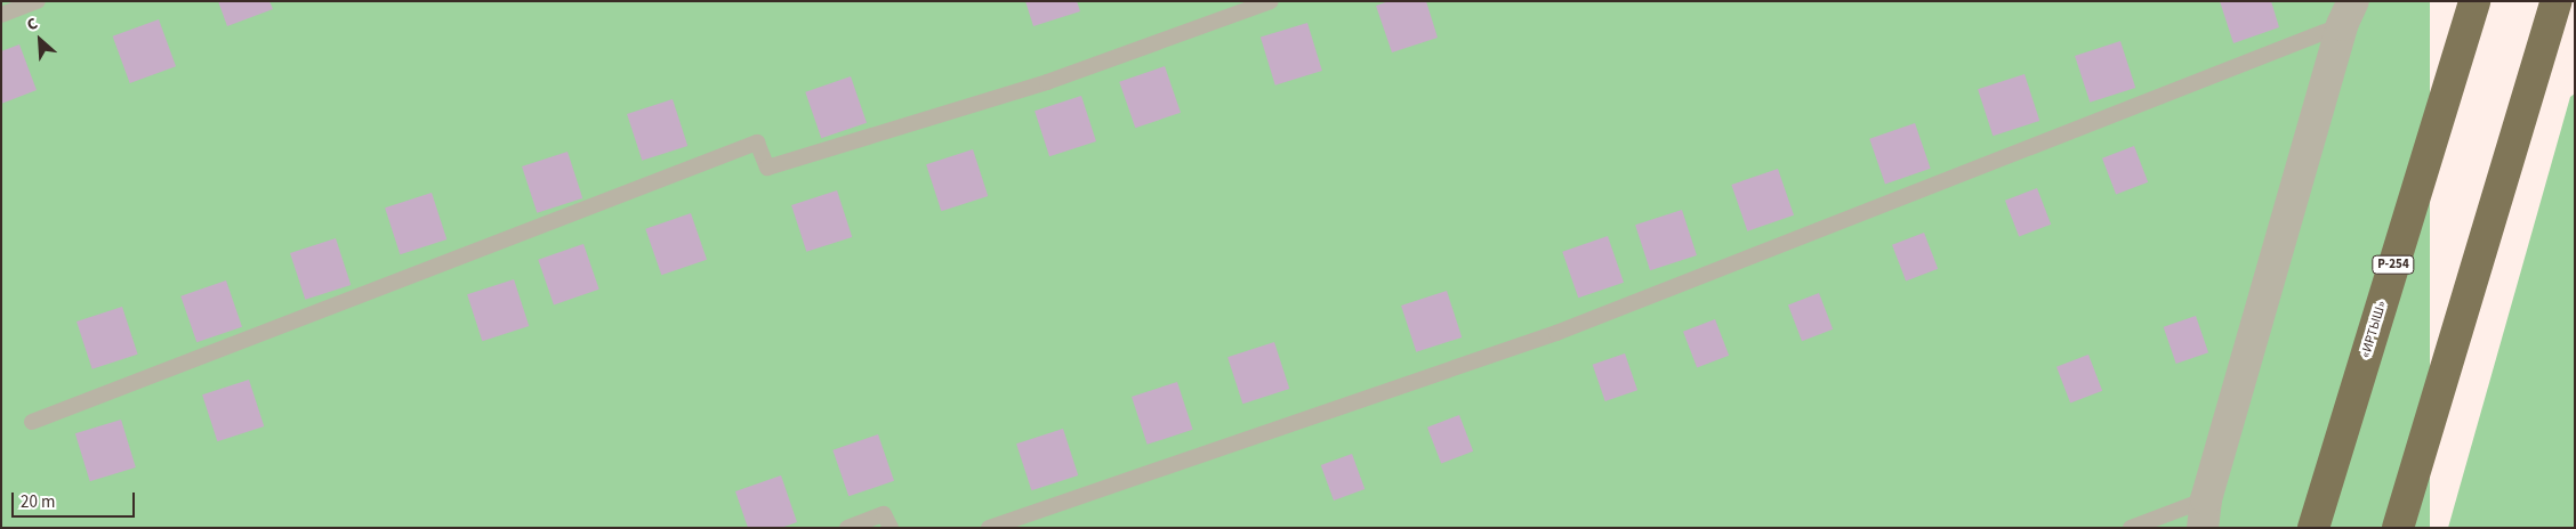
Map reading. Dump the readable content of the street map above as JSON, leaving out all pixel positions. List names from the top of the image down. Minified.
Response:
{"streets":{"highway":["Р-254","«ИРТЫШ»"]},"scale_bar":"20 m","north":"top left"}
